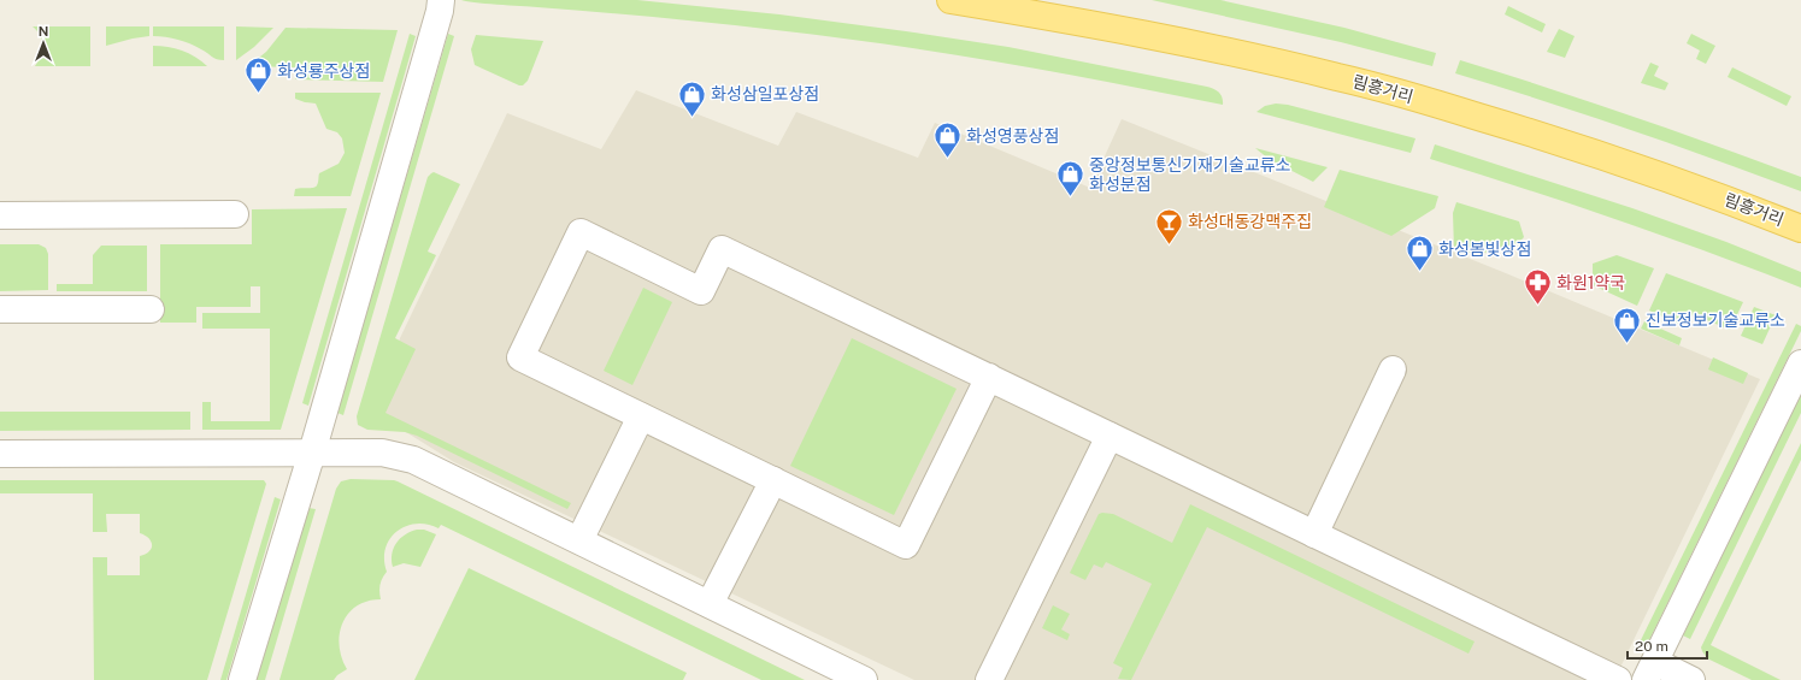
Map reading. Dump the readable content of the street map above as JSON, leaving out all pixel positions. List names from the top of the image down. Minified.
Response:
{"streets":{"main road":["림흥거리"]},"places":{"shop":["화성룡주상점","화성삼일포상점","화성영풍상점","중앙정보통신기재기술교류소 화성분점","화성봄빛상점","진보정보기술교류소"],"bar":["화성대동강맥주집"],"pharmacy":["화원1약국"]},"scale_bar":"20 m","north":"top"}
